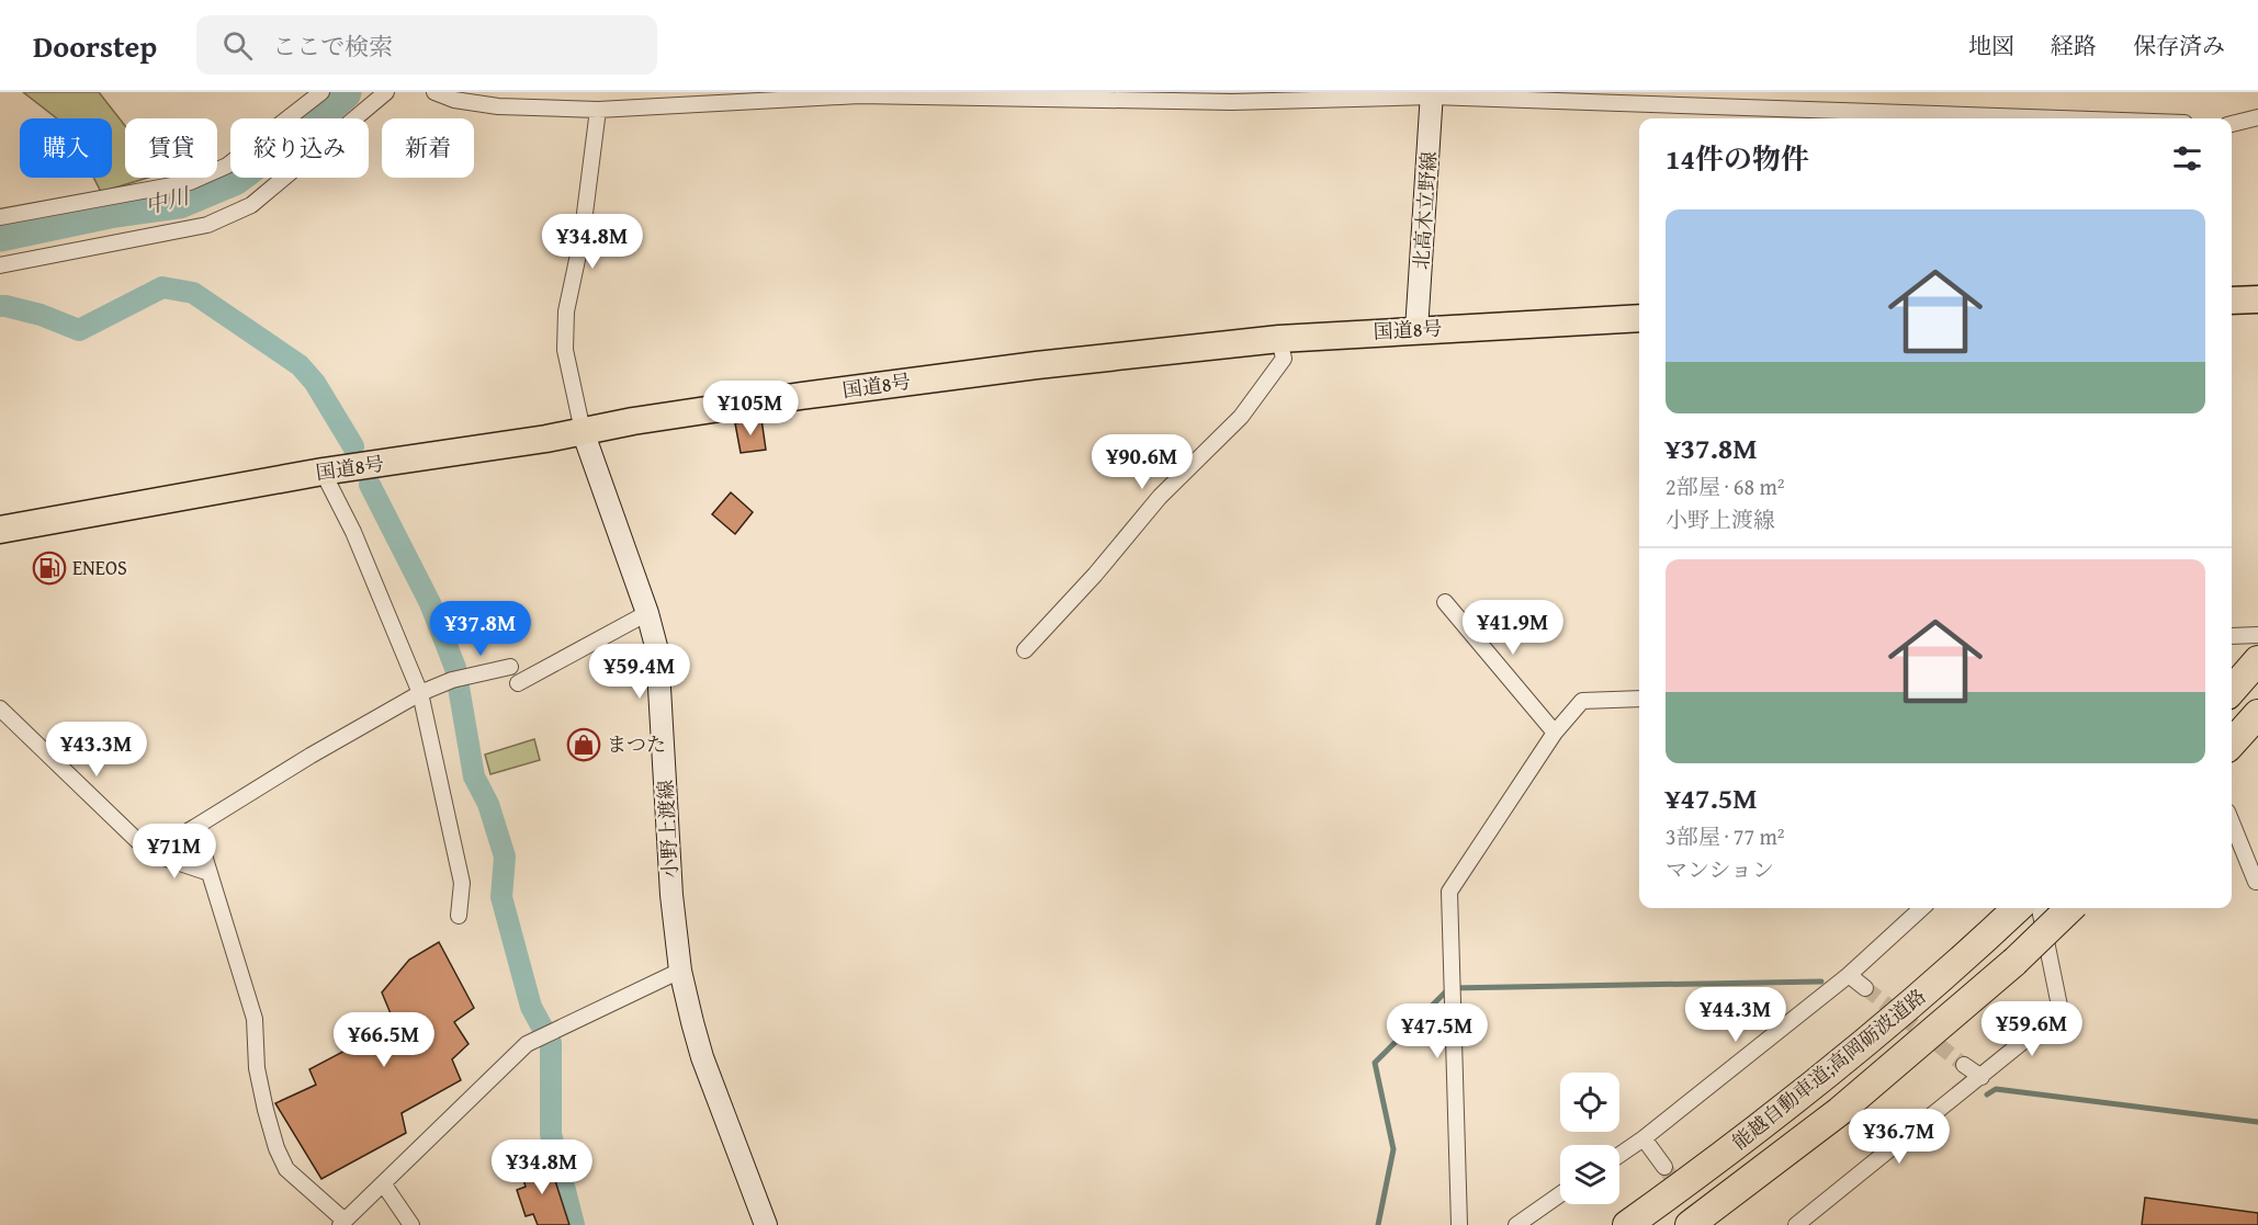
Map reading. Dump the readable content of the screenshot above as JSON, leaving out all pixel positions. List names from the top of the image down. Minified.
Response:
{"streets":{"highway":["国道8号","能越自動車道;高岡砺波道路"],"main road":["北高木立野線","小野上渡線"]},"crossings":[["北高木立野線","国道8号"],["国道8号","小野上渡線"]],"water":["中川"],"places":{"fuel station":["ENEOS"],"shop":["まつた"]},"page":{"header":"Doorstep","search":"ここで検索","nav":["地図","経路","保存済み"],"chip":["購入","賃貸","絞り込み","新着"],"heading":"14件の物件","list":[{"name":"¥37.8M","note":"2部屋 · 68 m² · 小野上渡線"},{"name":"¥47.5M","note":"3部屋 · 77 m² · マンション"}],"price":["¥34.8M","¥105M","¥90.6M","¥41.9M","¥37.8M","¥59.4M","¥43.3M","¥71M","¥44.3M","¥59.6M","¥47.5M","¥66.5M","¥36.7M","¥34.8M"]}}
